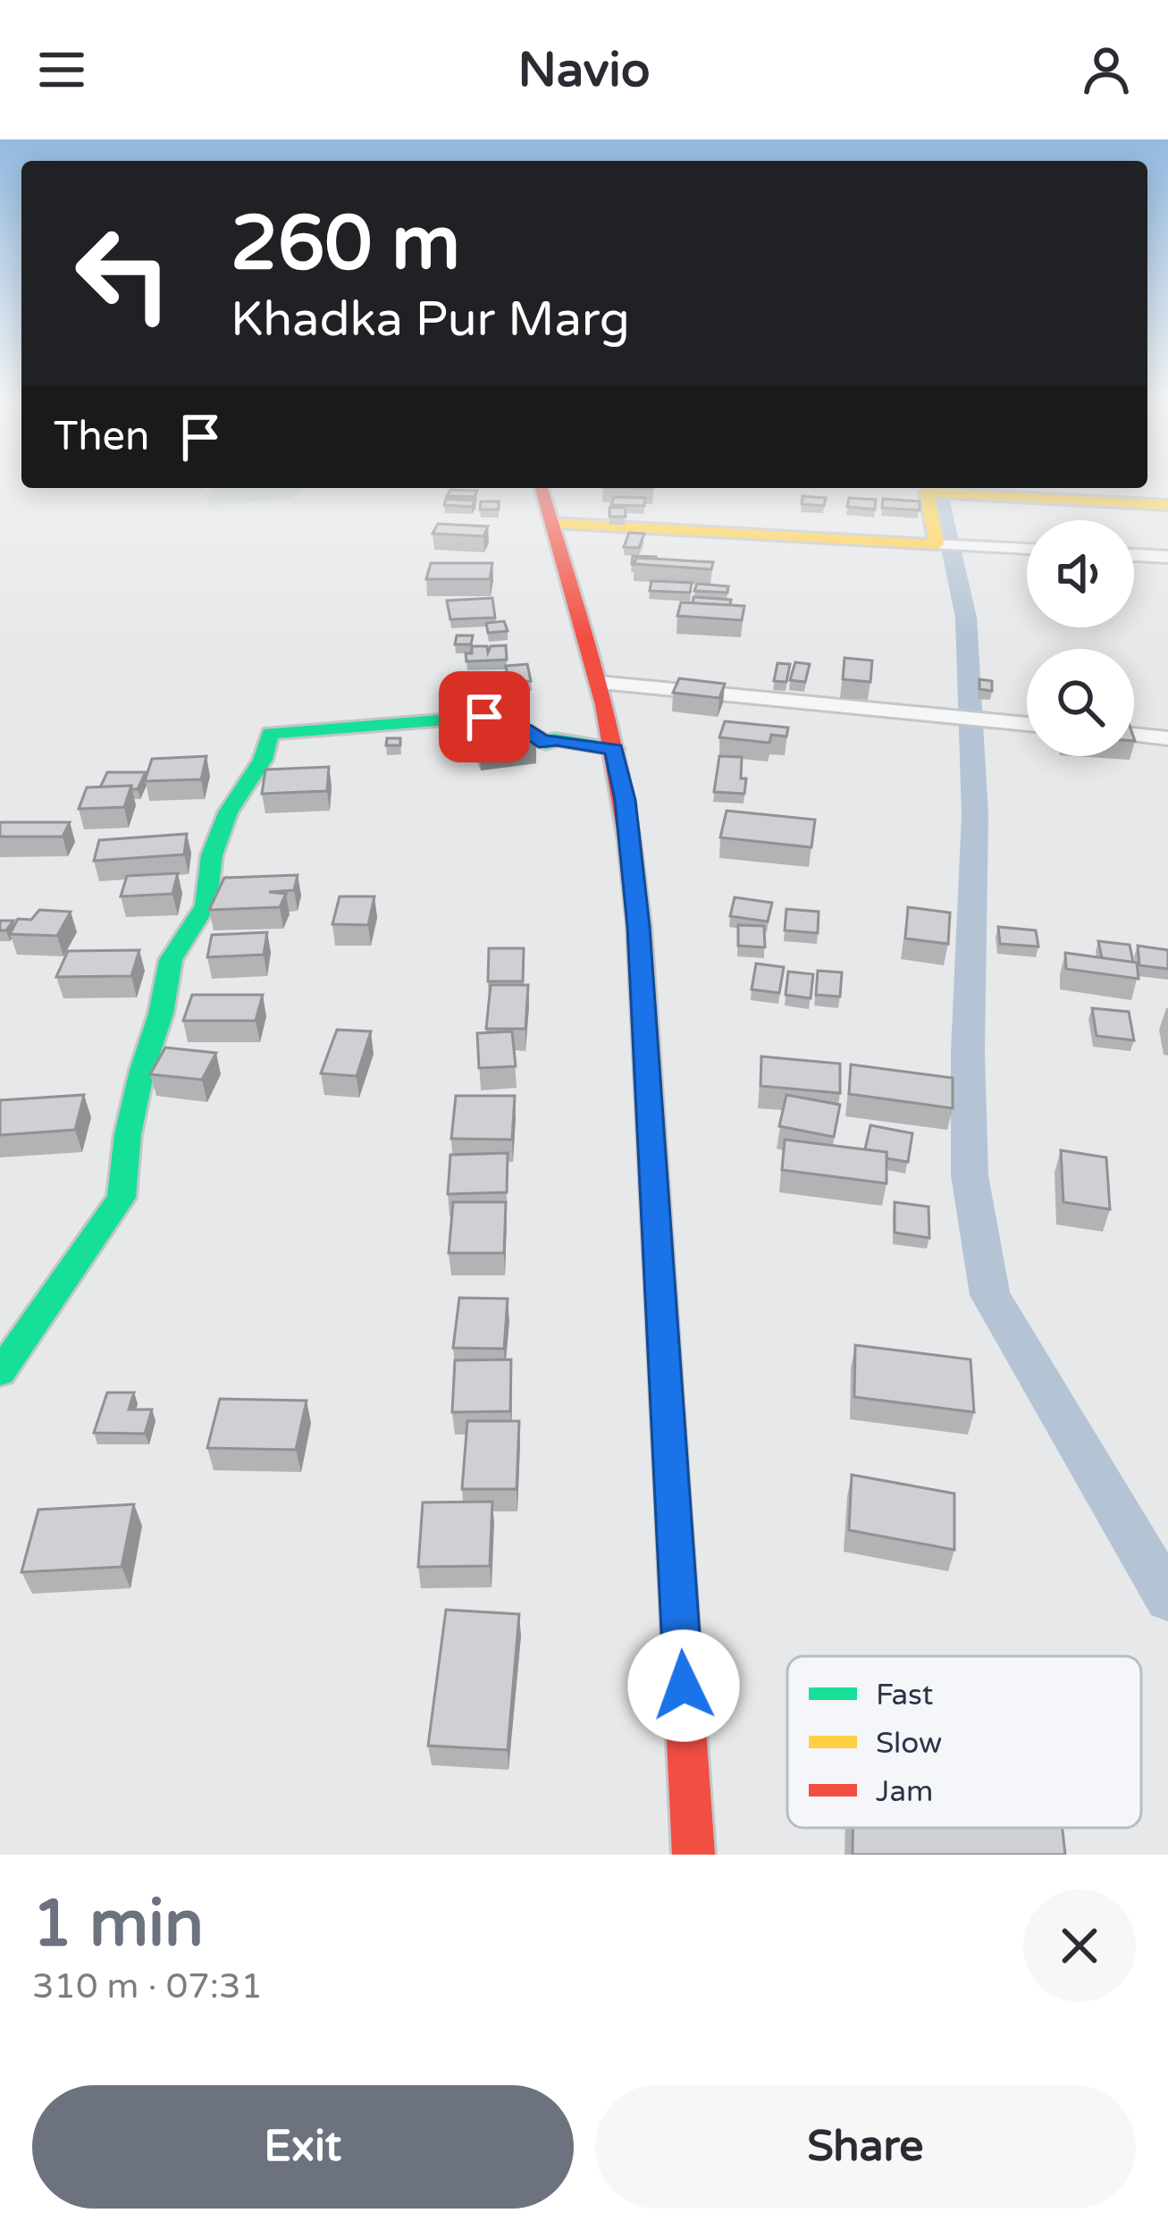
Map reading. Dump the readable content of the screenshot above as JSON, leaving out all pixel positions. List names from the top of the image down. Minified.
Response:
{"legend":["Fast","Slow","Jam"],"page":{"header":"Navio","turn":["260 m","Khadka Pur Marg"],"then":"Then","heading":["1 min","310 m · 07:31"],"buttons":["Exit","Share"]}}
